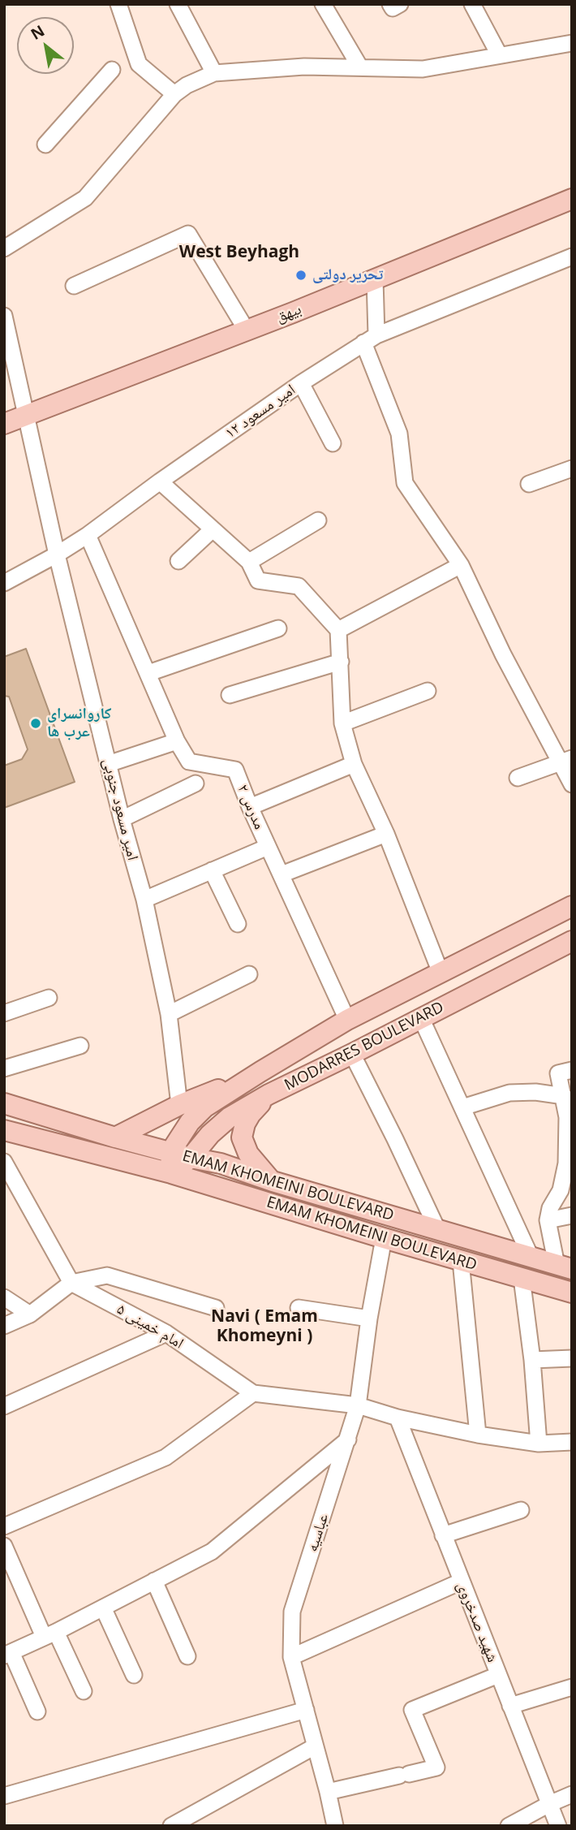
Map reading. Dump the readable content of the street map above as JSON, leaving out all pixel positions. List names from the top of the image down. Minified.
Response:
{"streets":{"main road":["بیهق","MODARRES BOULEVARD","EMAM KHOMEINI BOULEVARD"],"street":["امیر مسعود ۱۲","مدرس ۲","امیر مسعود جنوبی","امام خمینی ۵","عباسیه","شهید صدخروی"]},"crossings":[["بیهق","امیر مسعود جنوبی"],["امیر مسعود ۱۲","مدرس ۲"],["امیر مسعود ۱۲","امیر مسعود جنوبی"],["مدرس ۲","MODARRES BOULEVARD"],["MODARRES BOULEVARD","EMAM KHOMEINI BOULEVARD"],["EMAM KHOMEINI BOULEVARD","عباسیه"],["امام خمینی ۵","عباسیه"],["امام خمینی ۵","شهید صدخروی"]],"districts":["West Beyhagh","Navi ( Emam Khomeyni )"],"places":["تحریر دولتی","کاروانسرای عرب ها"],"north":"top left"}
